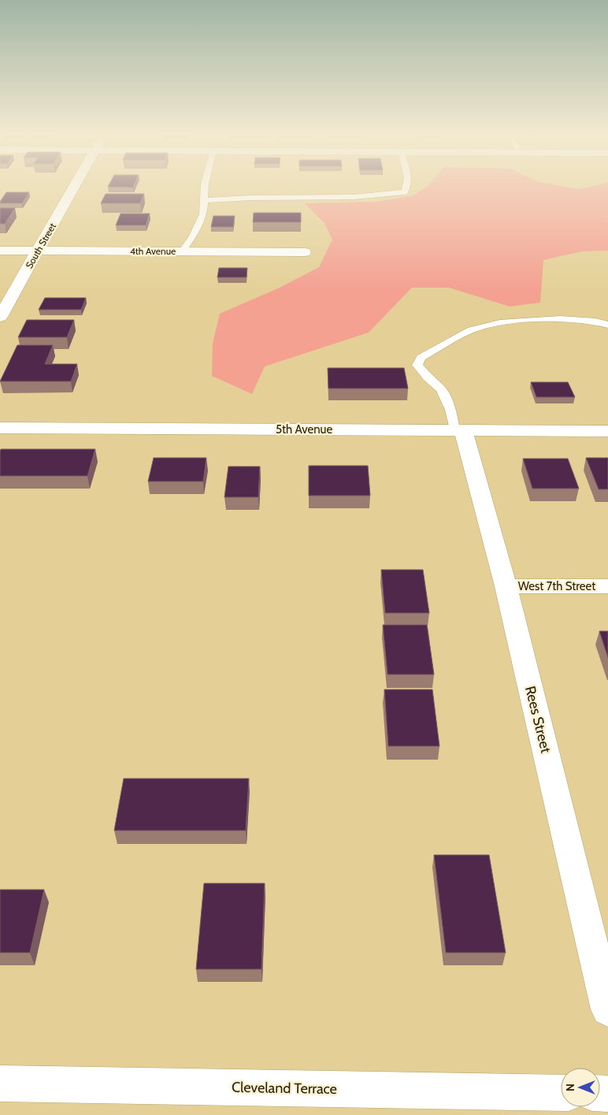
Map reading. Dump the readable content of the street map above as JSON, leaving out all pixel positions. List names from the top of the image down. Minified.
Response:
{"streets":{"street":["South Street","4th Avenue","5th Avenue","West 7th Street","Rees Street","Cleveland Terrace"]},"crossings":[["South Street","4th Avenue"],["5th Avenue","Rees Street"],["West 7th Street","Rees Street"]],"north":"left"}
